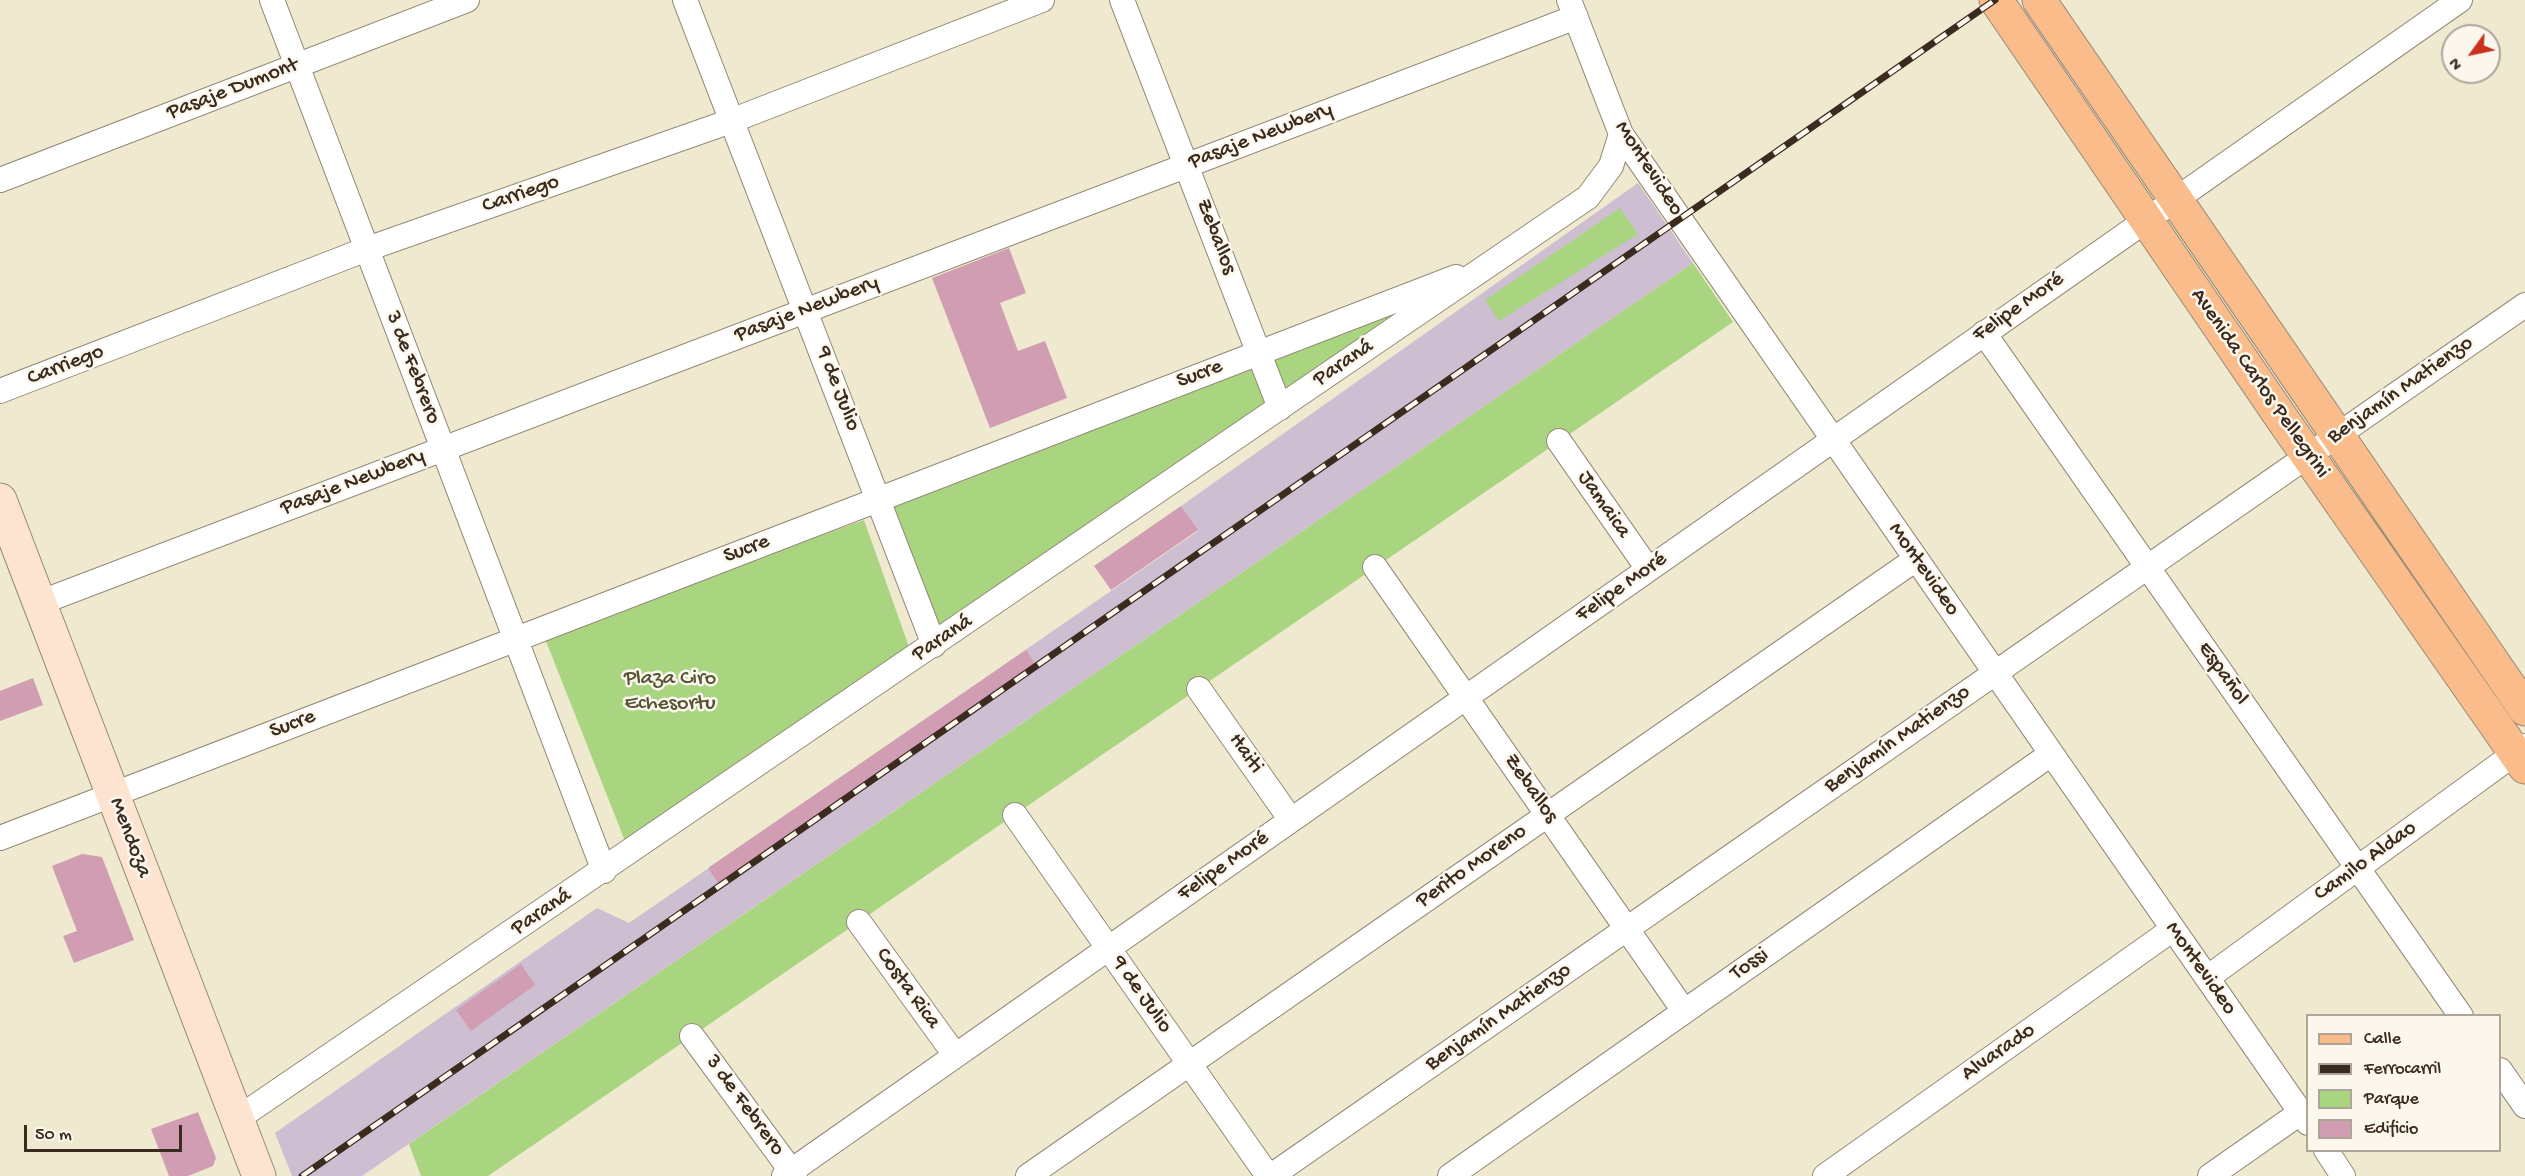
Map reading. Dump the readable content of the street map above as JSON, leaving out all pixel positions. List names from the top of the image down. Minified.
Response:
{"streets":{"main road":["Avenida Carlos Pellegrini","Mendoza"],"street":["Pasaje Dumont","Pasaje Newbery","Montevideo","Carriego","Zeballos","Felipe Moré","Paraná","3 de Febrero","Sucre","9 de Julio","Benjamín Matienzo","Jamaica","Español","Haiti","Camilo Aldao","Perito Moreno","Tossi","Costa Rica","Alvarado"]},"crossings":[["Pasaje Dumont","3 de Febrero"],["Pasaje Newbery","Montevideo"],["Pasaje Newbery","Zeballos"],["Pasaje Newbery","3 de Febrero"],["Pasaje Newbery","9 de Julio"],["Pasaje Newbery","Mendoza"],["Montevideo","Felipe Moré"],["Montevideo","Paraná"],["Montevideo","Benjamín Matienzo"],["Montevideo","Camilo Aldao"],["Montevideo","Perito Moreno"],["Montevideo","Tossi"],["Montevideo","Alvarado"],["Carriego","3 de Febrero"],["Carriego","9 de Julio"],["Zeballos","Felipe Moré"],["Zeballos","Paraná"],["Zeballos","Sucre"],["Zeballos","Benjamín Matienzo"],["Zeballos","Perito Moreno"],["Zeballos","Tossi"],["Felipe Moré","3 de Febrero"],["Felipe Moré","Avenida Carlos Pellegrini"],["Felipe Moré","9 de Julio"],["Felipe Moré","Jamaica"],["Felipe Moré","Español"],["Felipe Moré","Haiti"],["Felipe Moré","Costa Rica"],["Paraná","3 de Febrero"],["Paraná","Sucre"],["Paraná","9 de Julio"],["Paraná","Mendoza"],["3 de Febrero","Sucre"],["Sucre","9 de Julio"],["Sucre","Mendoza"],["Avenida Carlos Pellegrini","Benjamín Matienzo"],["Avenida Carlos Pellegrini","Camilo Aldao"],["9 de Julio","Benjamín Matienzo"],["9 de Julio","Perito Moreno"],["Benjamín Matienzo","Español"],["Español","Camilo Aldao"]],"parks":["Plaza Ciro Echesortu"],"legend":["Calle","Ferrocarril","Parque","Edificio"],"scale_bar":"50 m","north":"bottom left"}
